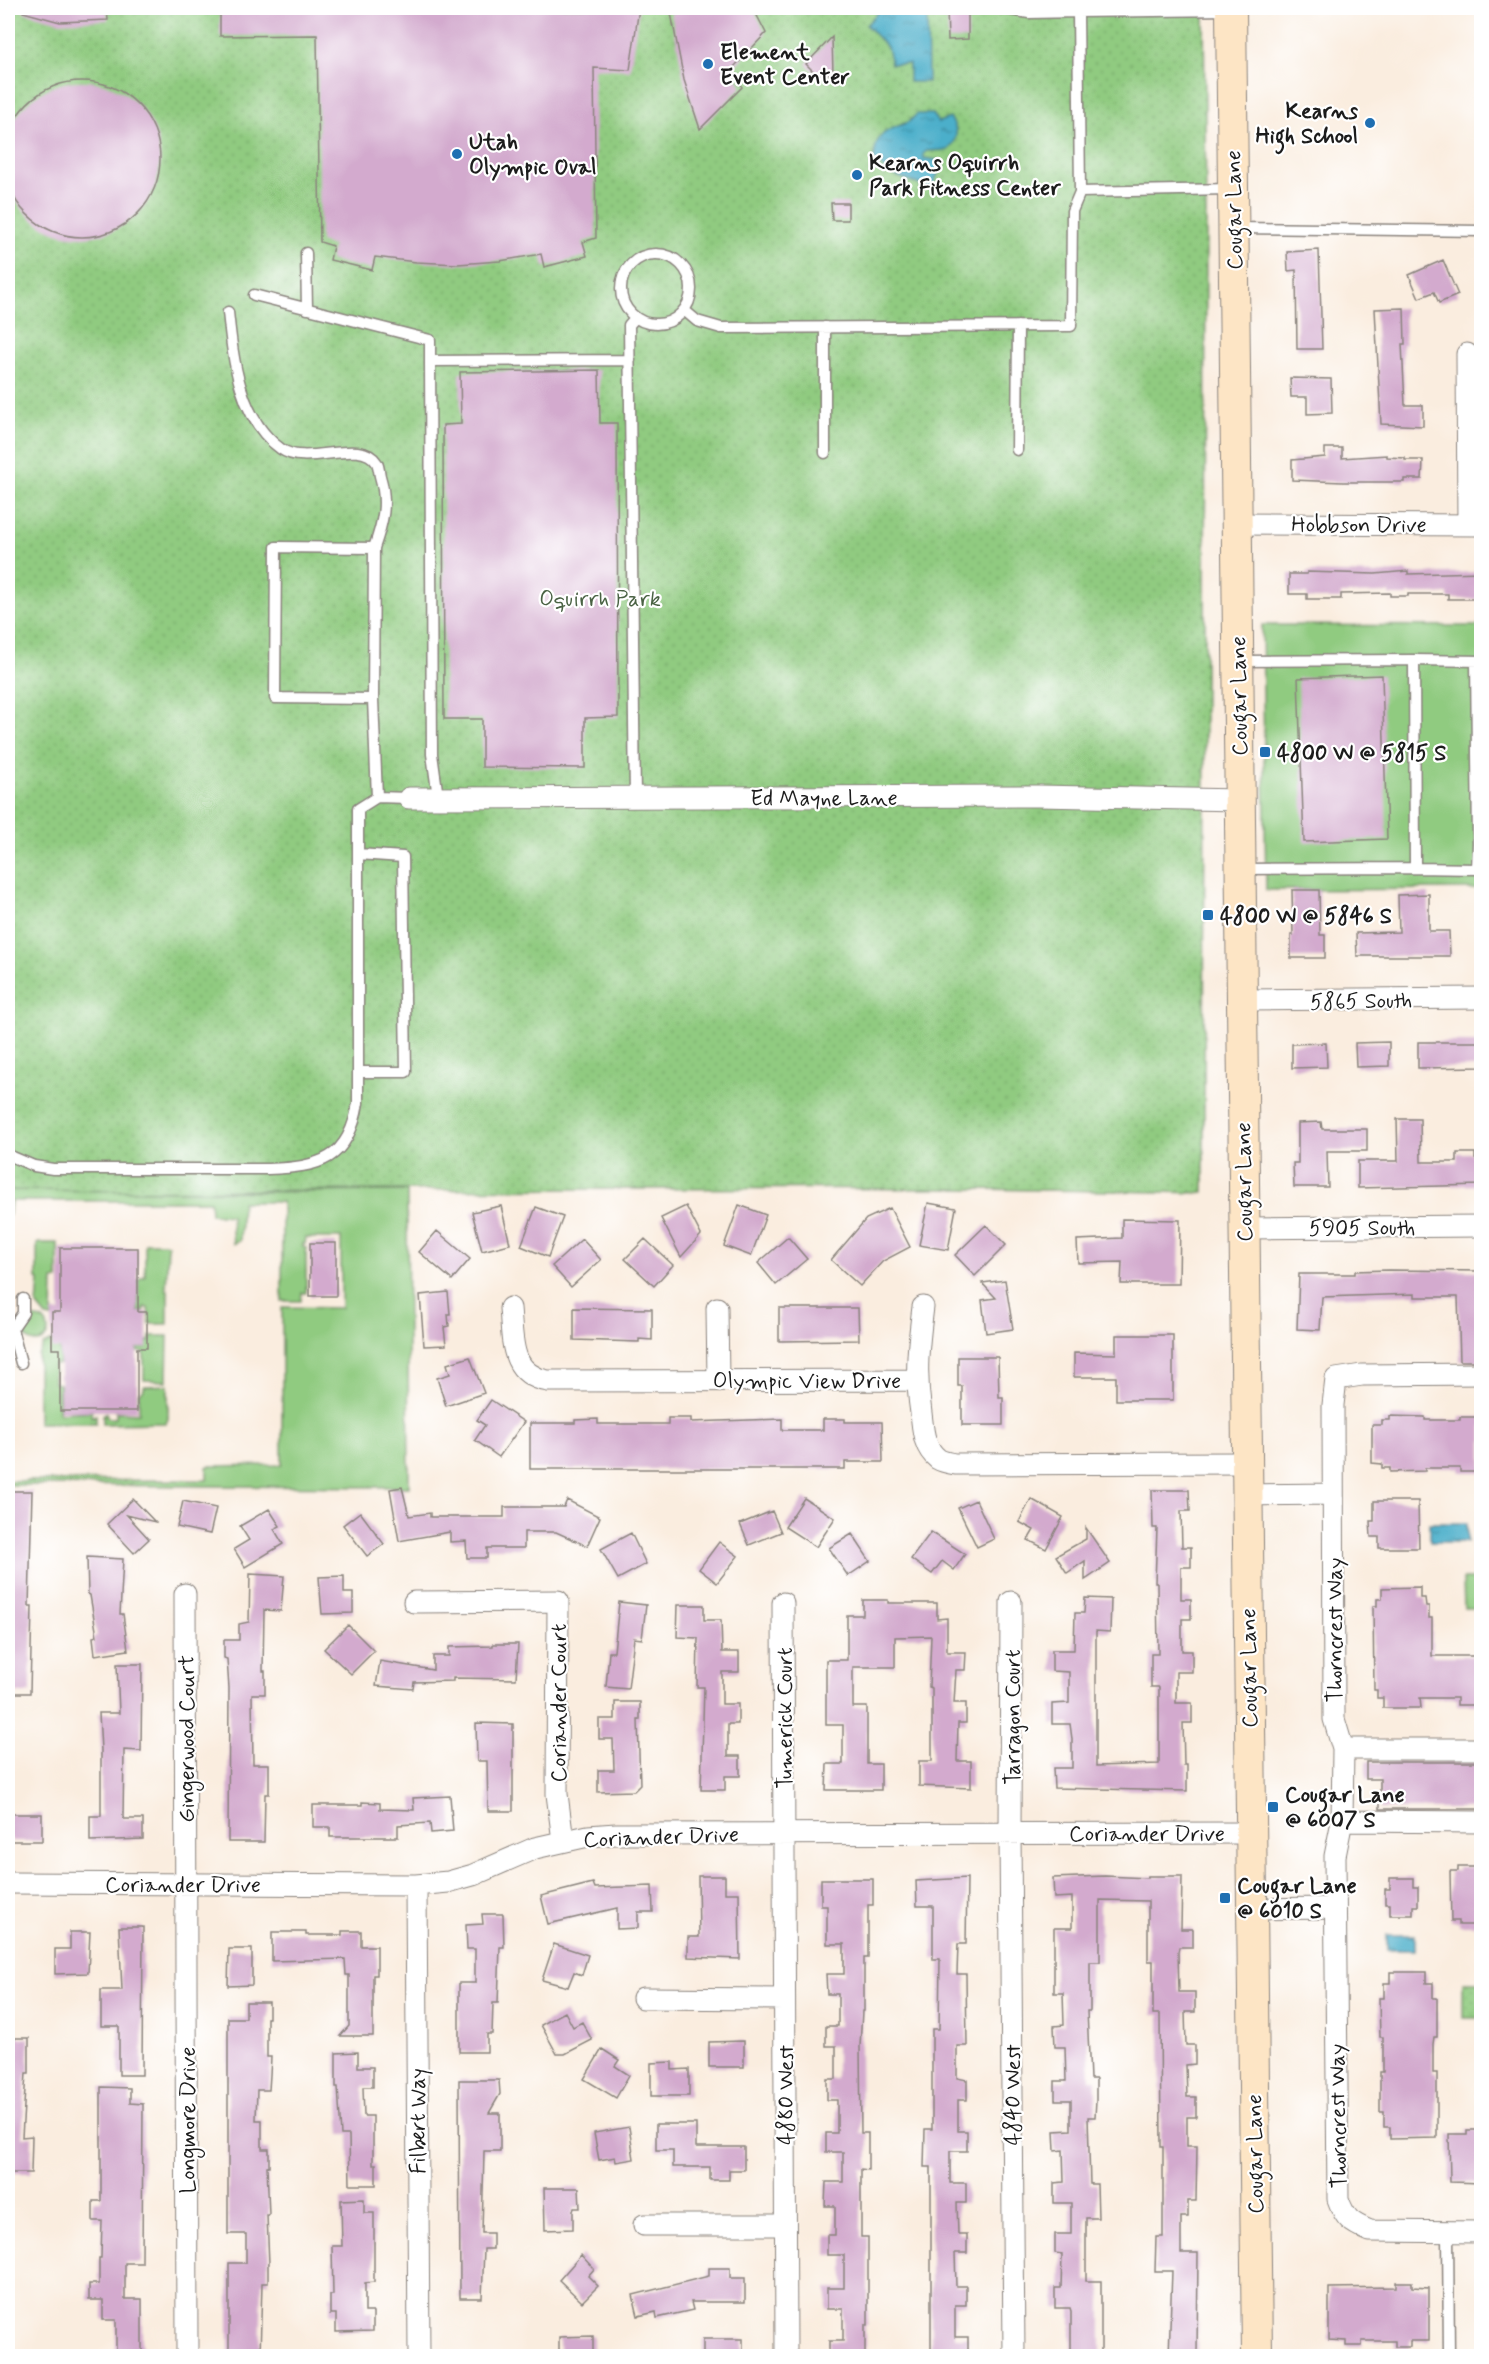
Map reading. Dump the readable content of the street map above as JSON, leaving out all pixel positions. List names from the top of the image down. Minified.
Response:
{"streets":{"main road":["Cougar Lane"],"street":["Hobbson Drive","Ed Mayne Lane","5865 South","5905 South","Olympic View Drive","Thorncrest Way","Coriander Court","Tarragon Court","Tumerick Court","Gingerwood Court","Coriander Drive","4880 West","4840 West","Longmore Drive","Filbert Way"]},"crossings":[["Cougar Lane","Hobbson Drive"],["Cougar Lane","Ed Mayne Lane"],["Cougar Lane","5865 South"],["Cougar Lane","5905 South"],["Cougar Lane","Olympic View Drive"],["Cougar Lane","Coriander Drive"],["Coriander Court","Coriander Drive"],["Tarragon Court","Coriander Drive"],["Tarragon Court","4840 West"],["Tumerick Court","Coriander Drive"],["Tumerick Court","4880 West"],["Gingerwood Court","Coriander Drive"],["Gingerwood Court","Longmore Drive"],["Coriander Drive","4880 West"],["Coriander Drive","4840 West"],["Coriander Drive","Longmore Drive"],["Coriander Drive","Filbert Way"]],"parks":["Oquirrh Park"],"places":{"other":["Element Event Center","Kearns High School","Utah Olympic Oval","Kearns Oquirrh Park Fitness Center"],"transit":["4800 W @ 5815 S","4800 W @ 5846 S","Cougar Lane @ 6007 S","Cougar Lane @ 6010 S"]}}
